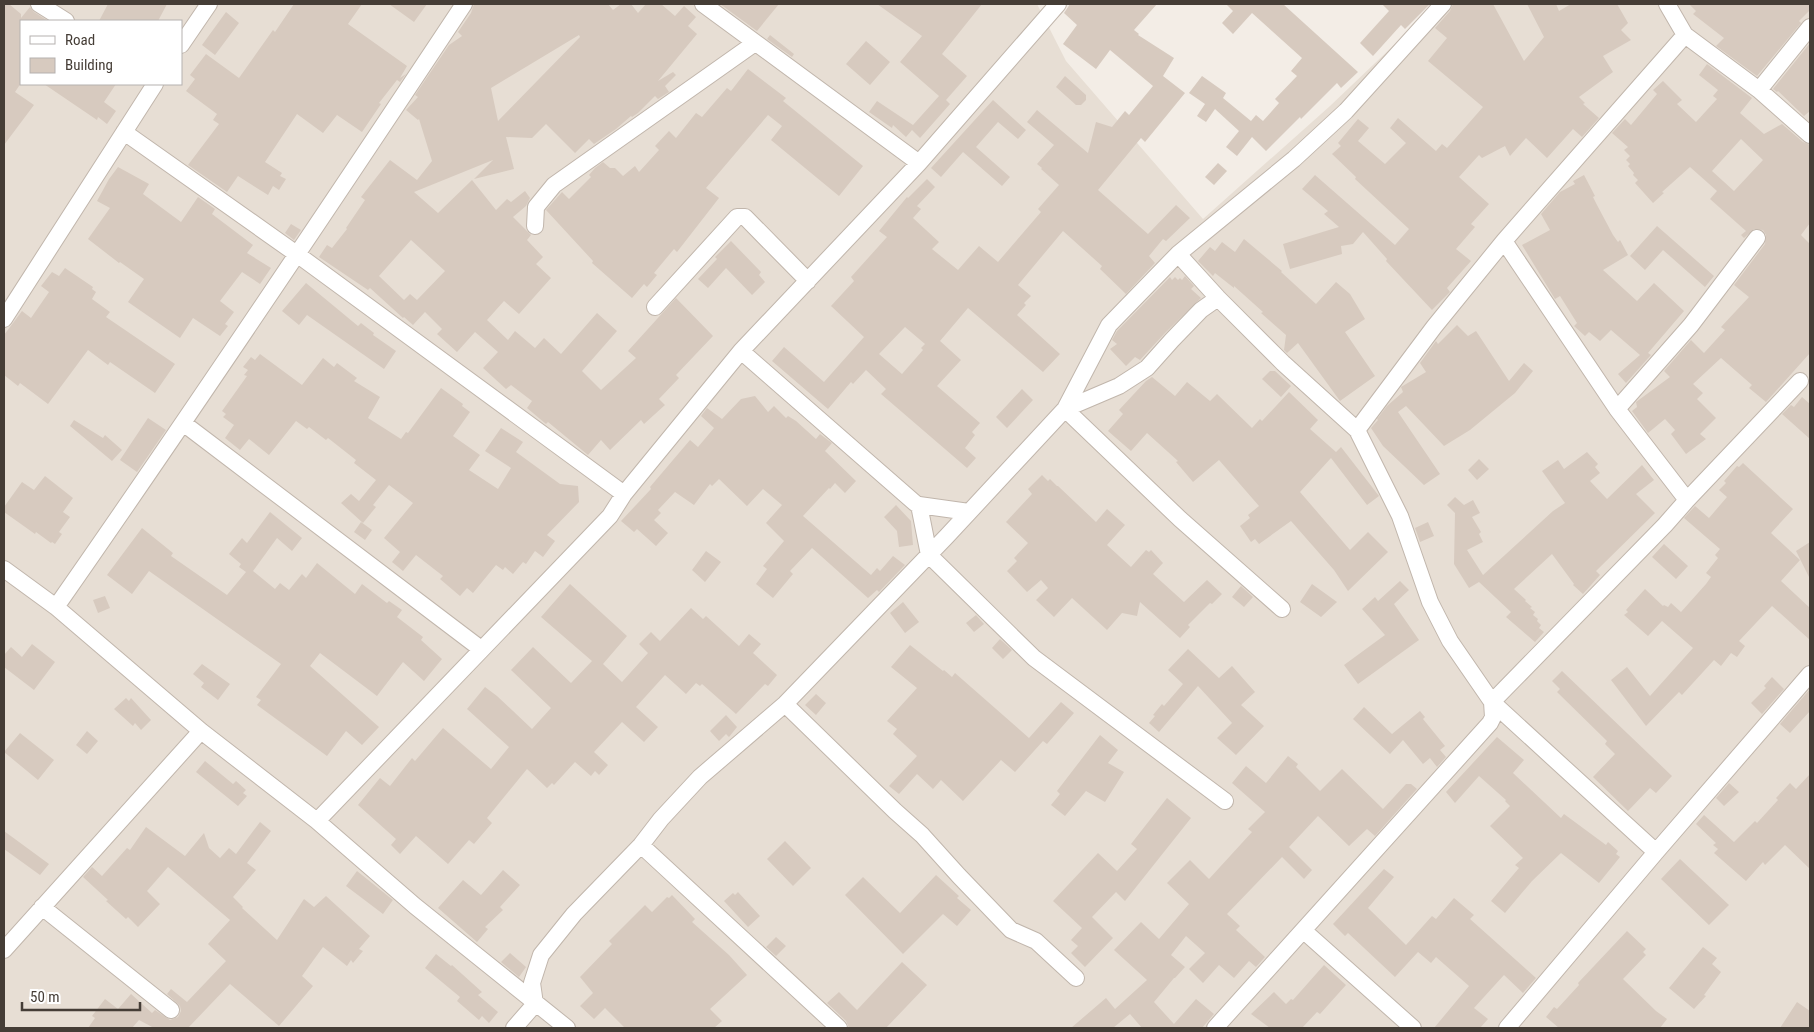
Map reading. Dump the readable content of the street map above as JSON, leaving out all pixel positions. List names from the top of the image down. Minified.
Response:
{"legend":["Road","Building"],"scale_bar":"50 m"}
